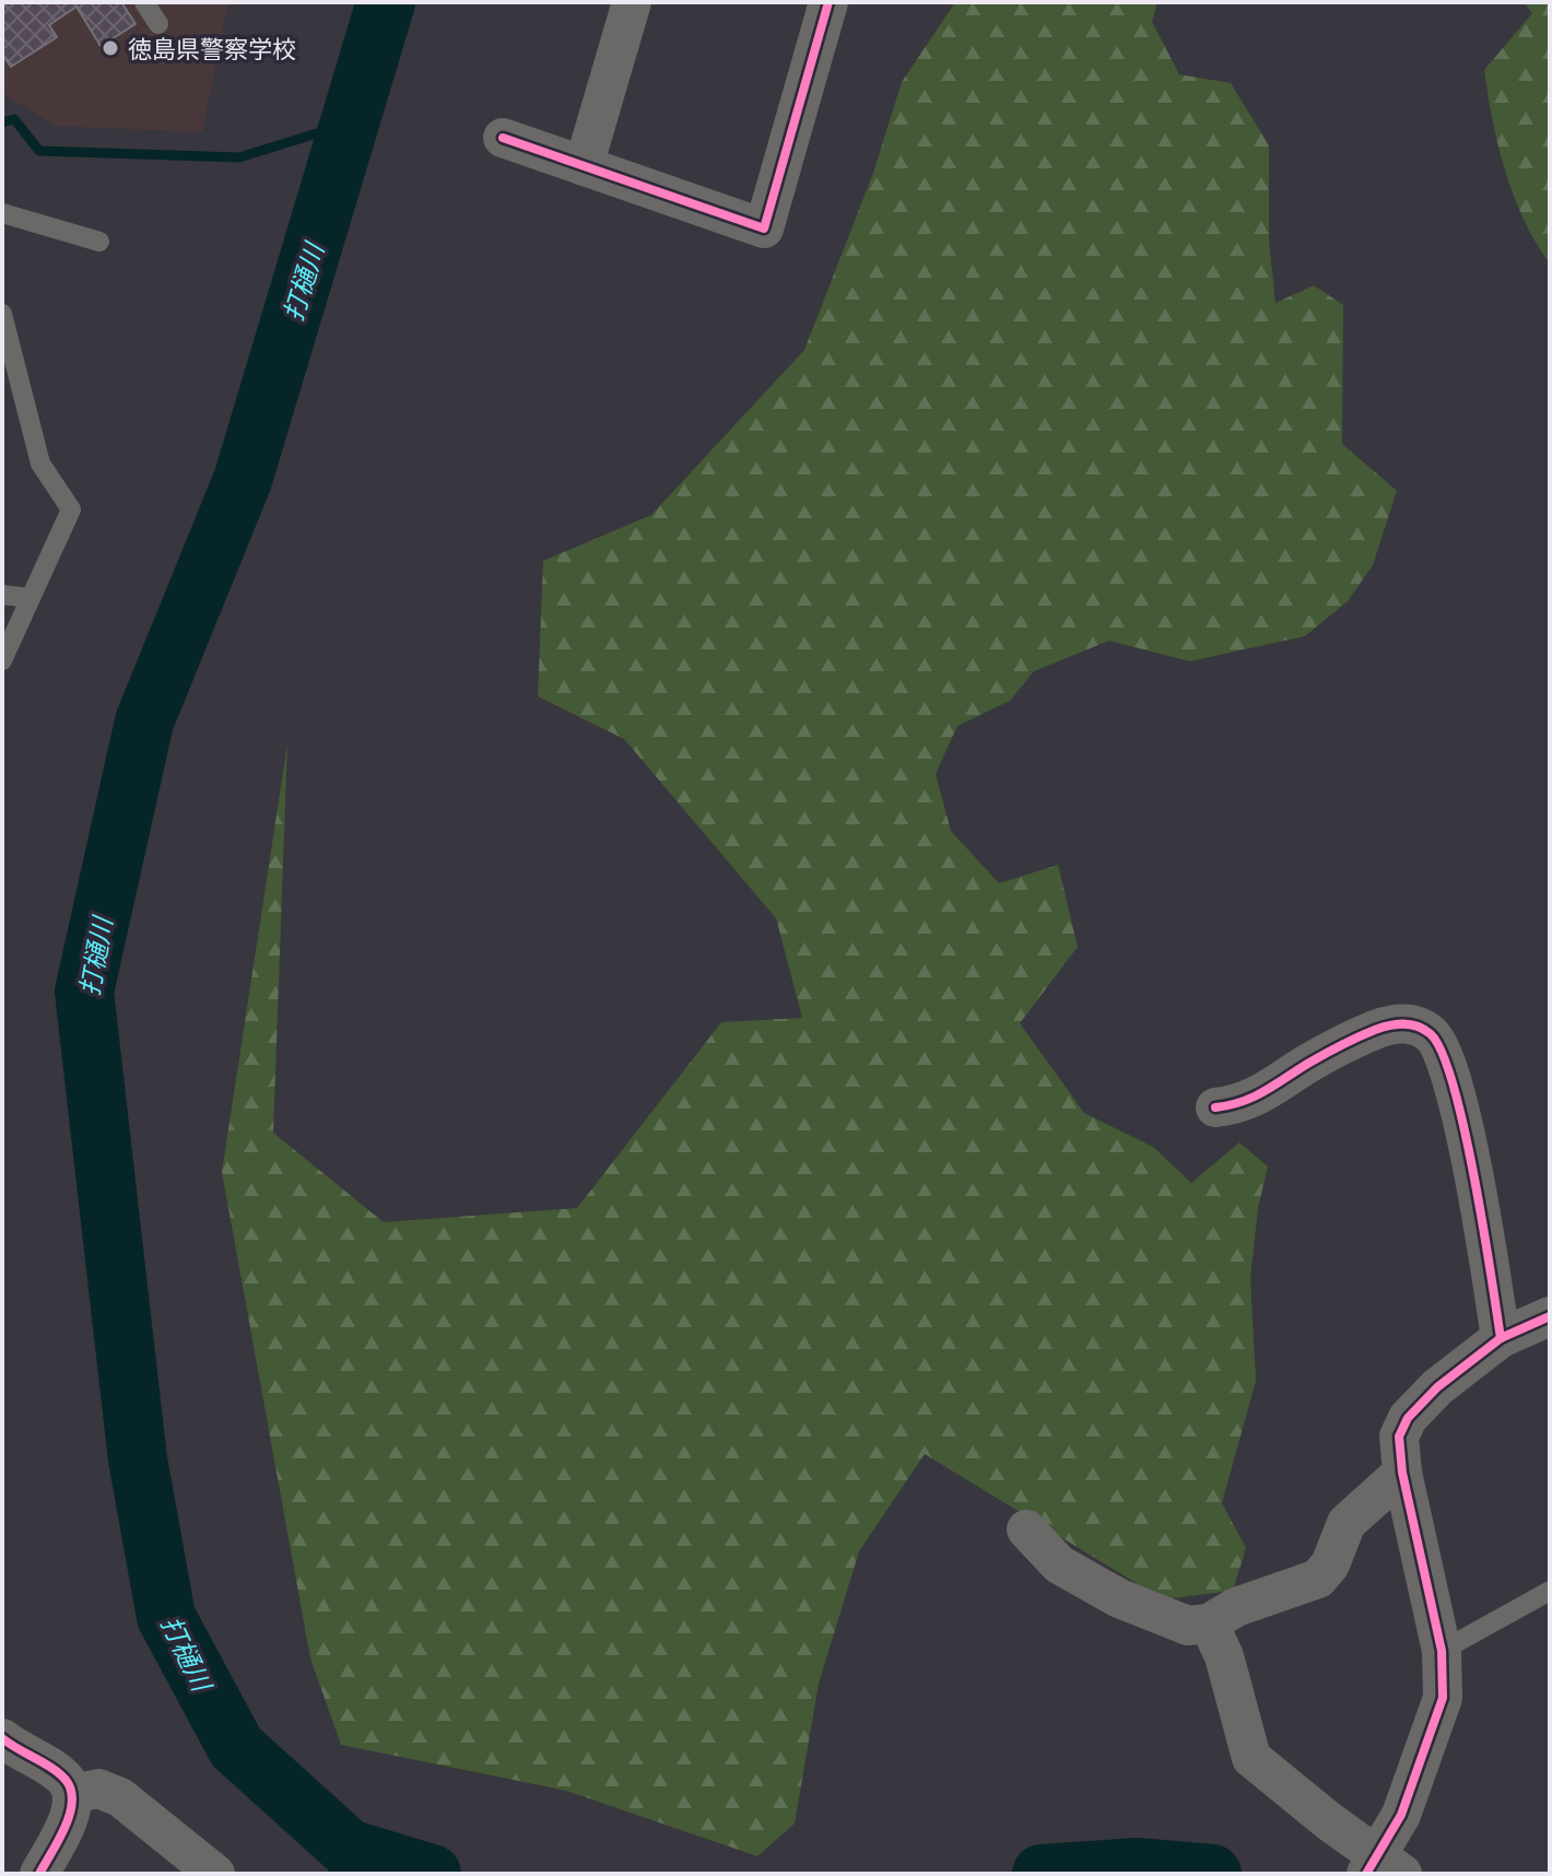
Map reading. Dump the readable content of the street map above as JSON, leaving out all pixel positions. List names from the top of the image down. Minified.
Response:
{"water":["打樋川"],"places":["徳島県警察学校"]}
